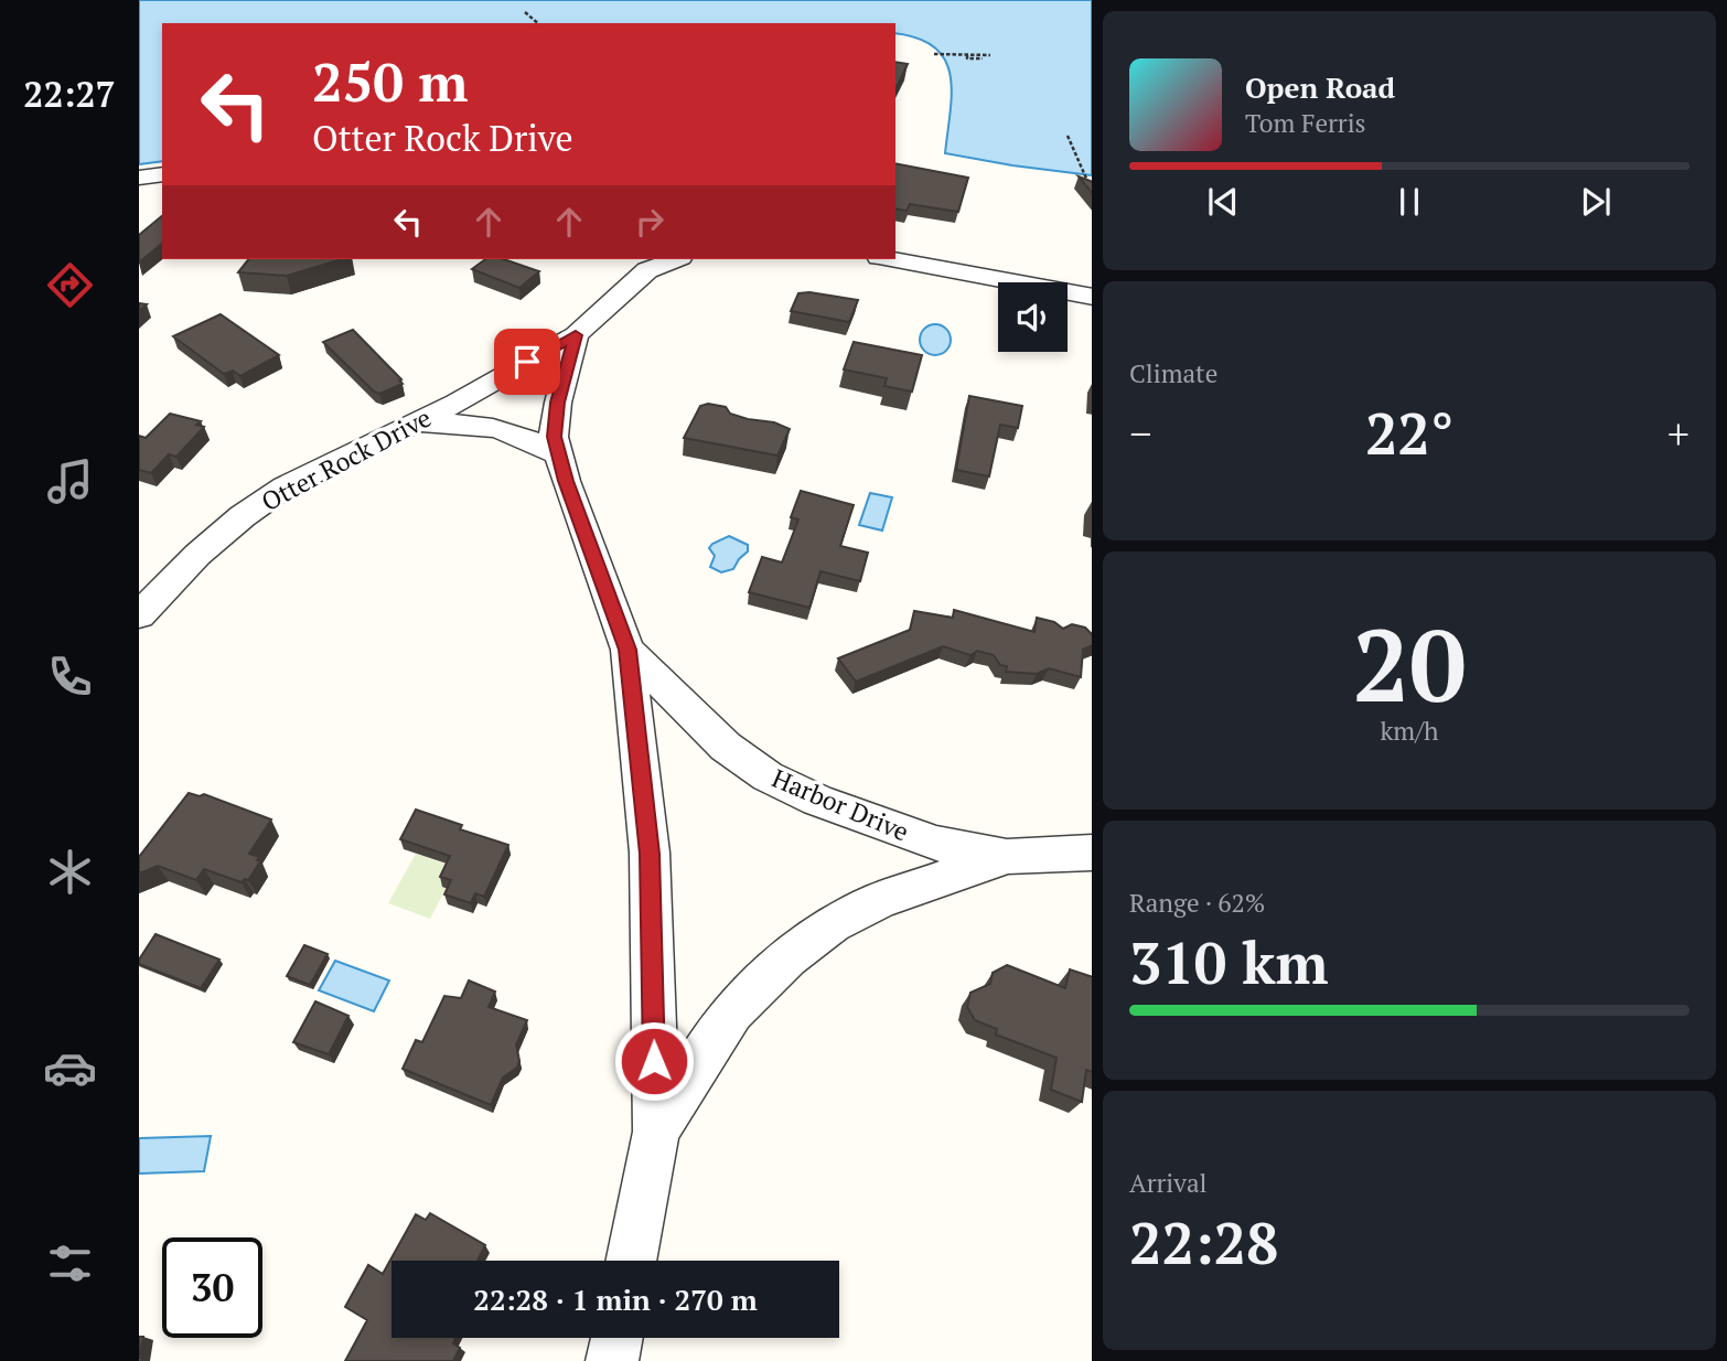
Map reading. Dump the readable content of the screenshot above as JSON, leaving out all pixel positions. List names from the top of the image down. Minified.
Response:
{"streets":{"street":["Otter Rock Drive","Harbor Drive"]},"page":{"tabs":"22:27","turn":["250 m","Otter Rock Drive"],"song":["Open Road","Tom Ferris"],"tile":["Climate",["20","km/h"],["Range · 62%","310 km"],["Arrival","22:28"]],"heat":["−","22°","+"],"limit":"30","trip":"22:28 · 1 min · 270 m"}}
